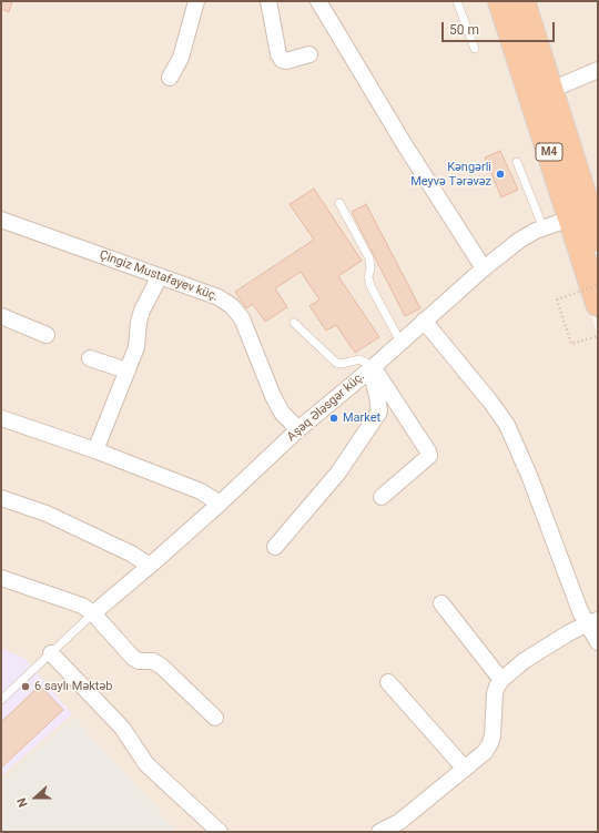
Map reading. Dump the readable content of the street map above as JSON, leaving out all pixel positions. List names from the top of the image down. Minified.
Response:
{"streets":{"highway":["M4"],"street":["Çingiz Mustafayev küç.","Aşəq Ələsgər küç."]},"crossings":[["M4","Aşəq Ələsgər küç."],["Çingiz Mustafayev küç.","Aşəq Ələsgər küç."]],"places":["Kəngərli Meyvə Tərəvəz","Market","6 saylı Məktəb"],"scale_bar":"50 m","north":"left"}
